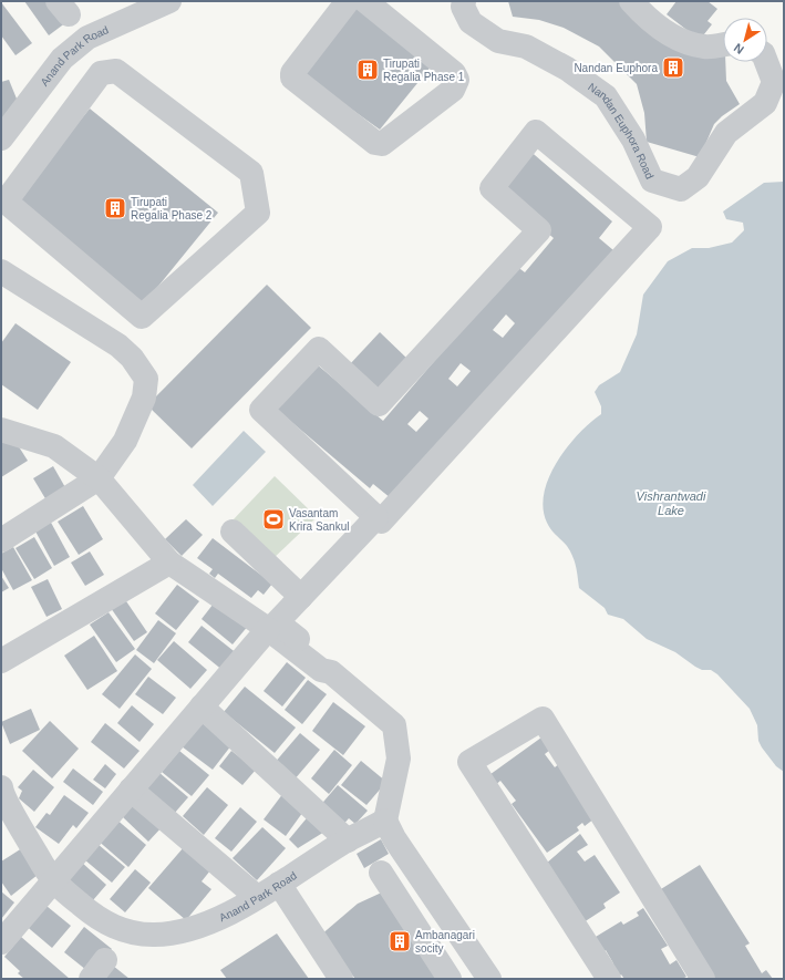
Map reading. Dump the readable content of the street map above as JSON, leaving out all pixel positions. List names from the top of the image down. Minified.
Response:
{"streets":{"street":["Anand Park Road","Nandan Euphora Road"]},"water":["Vishrantwadi Lake"],"places":{"building":["Nandan Euphora","Tirupati Regalia Phase 1","Tirupati Regalia Phase 2","Ambanagari socity"],"sports":["Vasantam Krira Sankul"]},"north":"bottom left"}
